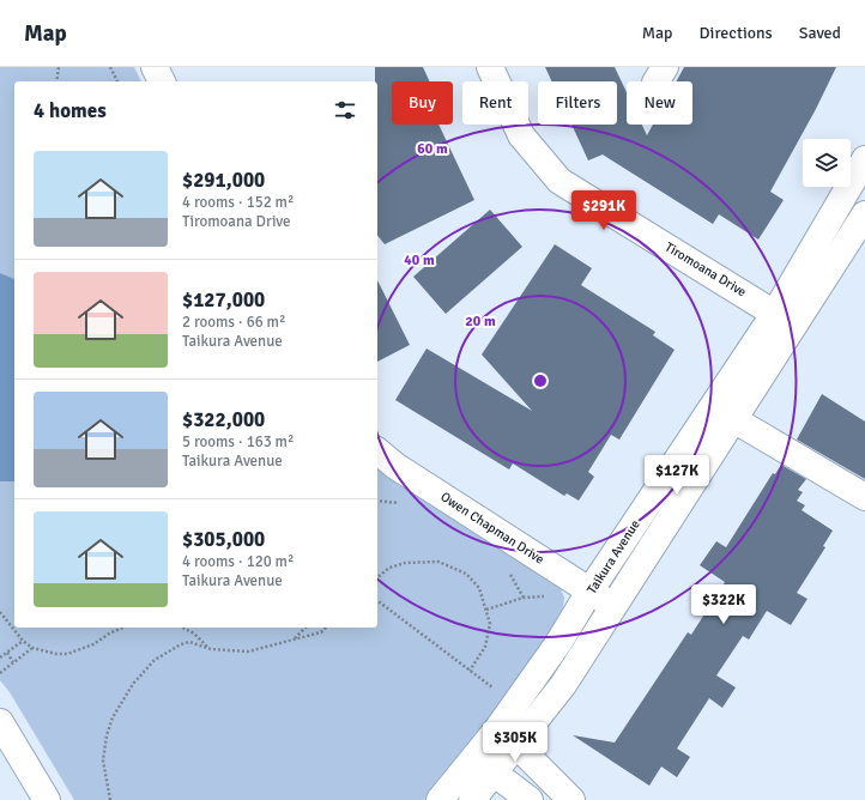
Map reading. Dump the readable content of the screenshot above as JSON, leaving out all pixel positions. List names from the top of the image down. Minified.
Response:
{"streets":{"street":["Tiromoana Drive","Owen Chapman Drive","Taikura Avenue"]},"crossings":[["Tiromoana Drive","Taikura Avenue"],["Owen Chapman Drive","Taikura Avenue"]],"page":{"header":"Map","nav":["Map","Directions","Saved"],"chip":["Buy","Rent","Filters","New"],"heading":"4 homes","list":[{"name":"$291,000","note":"4 rooms · 152 m² · Tiromoana Drive"},{"name":"$127,000","note":"2 rooms · 66 m² · Taikura Avenue"},{"name":"$322,000","note":"5 rooms · 163 m² · Taikura Avenue"},{"name":"$305,000","note":"4 rooms · 120 m² · Taikura Avenue"}],"price":["$291K","$127K","$322K","$305K"]},"rings":["60 m","40 m","20 m"]}
